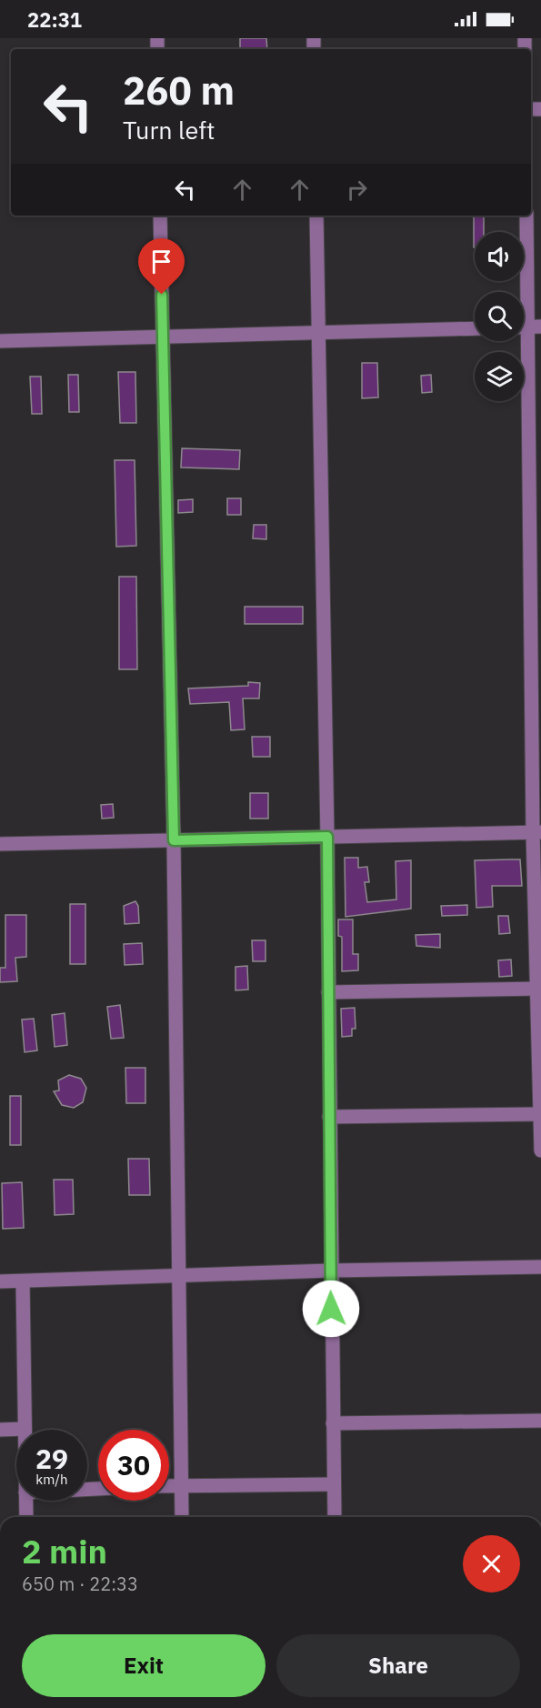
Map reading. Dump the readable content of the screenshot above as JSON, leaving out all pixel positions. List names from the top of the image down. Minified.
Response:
{"page":{"status":"22:31","turn":["260 m","Turn left"],"speed":"29 km/h","limit":"30","heading":["2 min","650 m · 22:33"],"buttons":["Exit","Share"]}}
